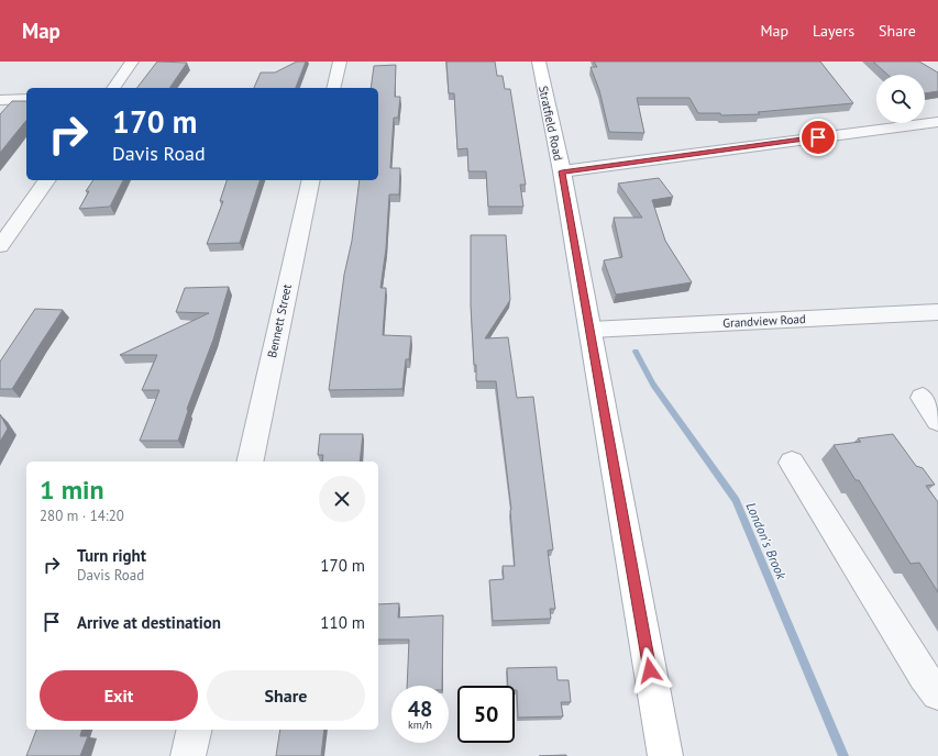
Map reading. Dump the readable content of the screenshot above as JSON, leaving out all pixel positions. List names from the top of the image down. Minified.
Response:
{"streets":{"main road":["Stratfield Road"],"street":["Bennett Street","Grandview Road"]},"crossings":[["Stratfield Road","Grandview Road"]],"water":["London's Brook"],"page":{"header":"Map","nav":["Map","Layers","Share"],"turn":["170 m","Davis Road"],"heading":["1 min","280 m · 14:20"],"list":[{"name":"Turn right","note":"Davis Road","value":"170 m"},{"name":"Arrive at destination","value":"110 m"}],"buttons":["Exit","Share"],"speed":"48 km/h","limit":"50"}}
